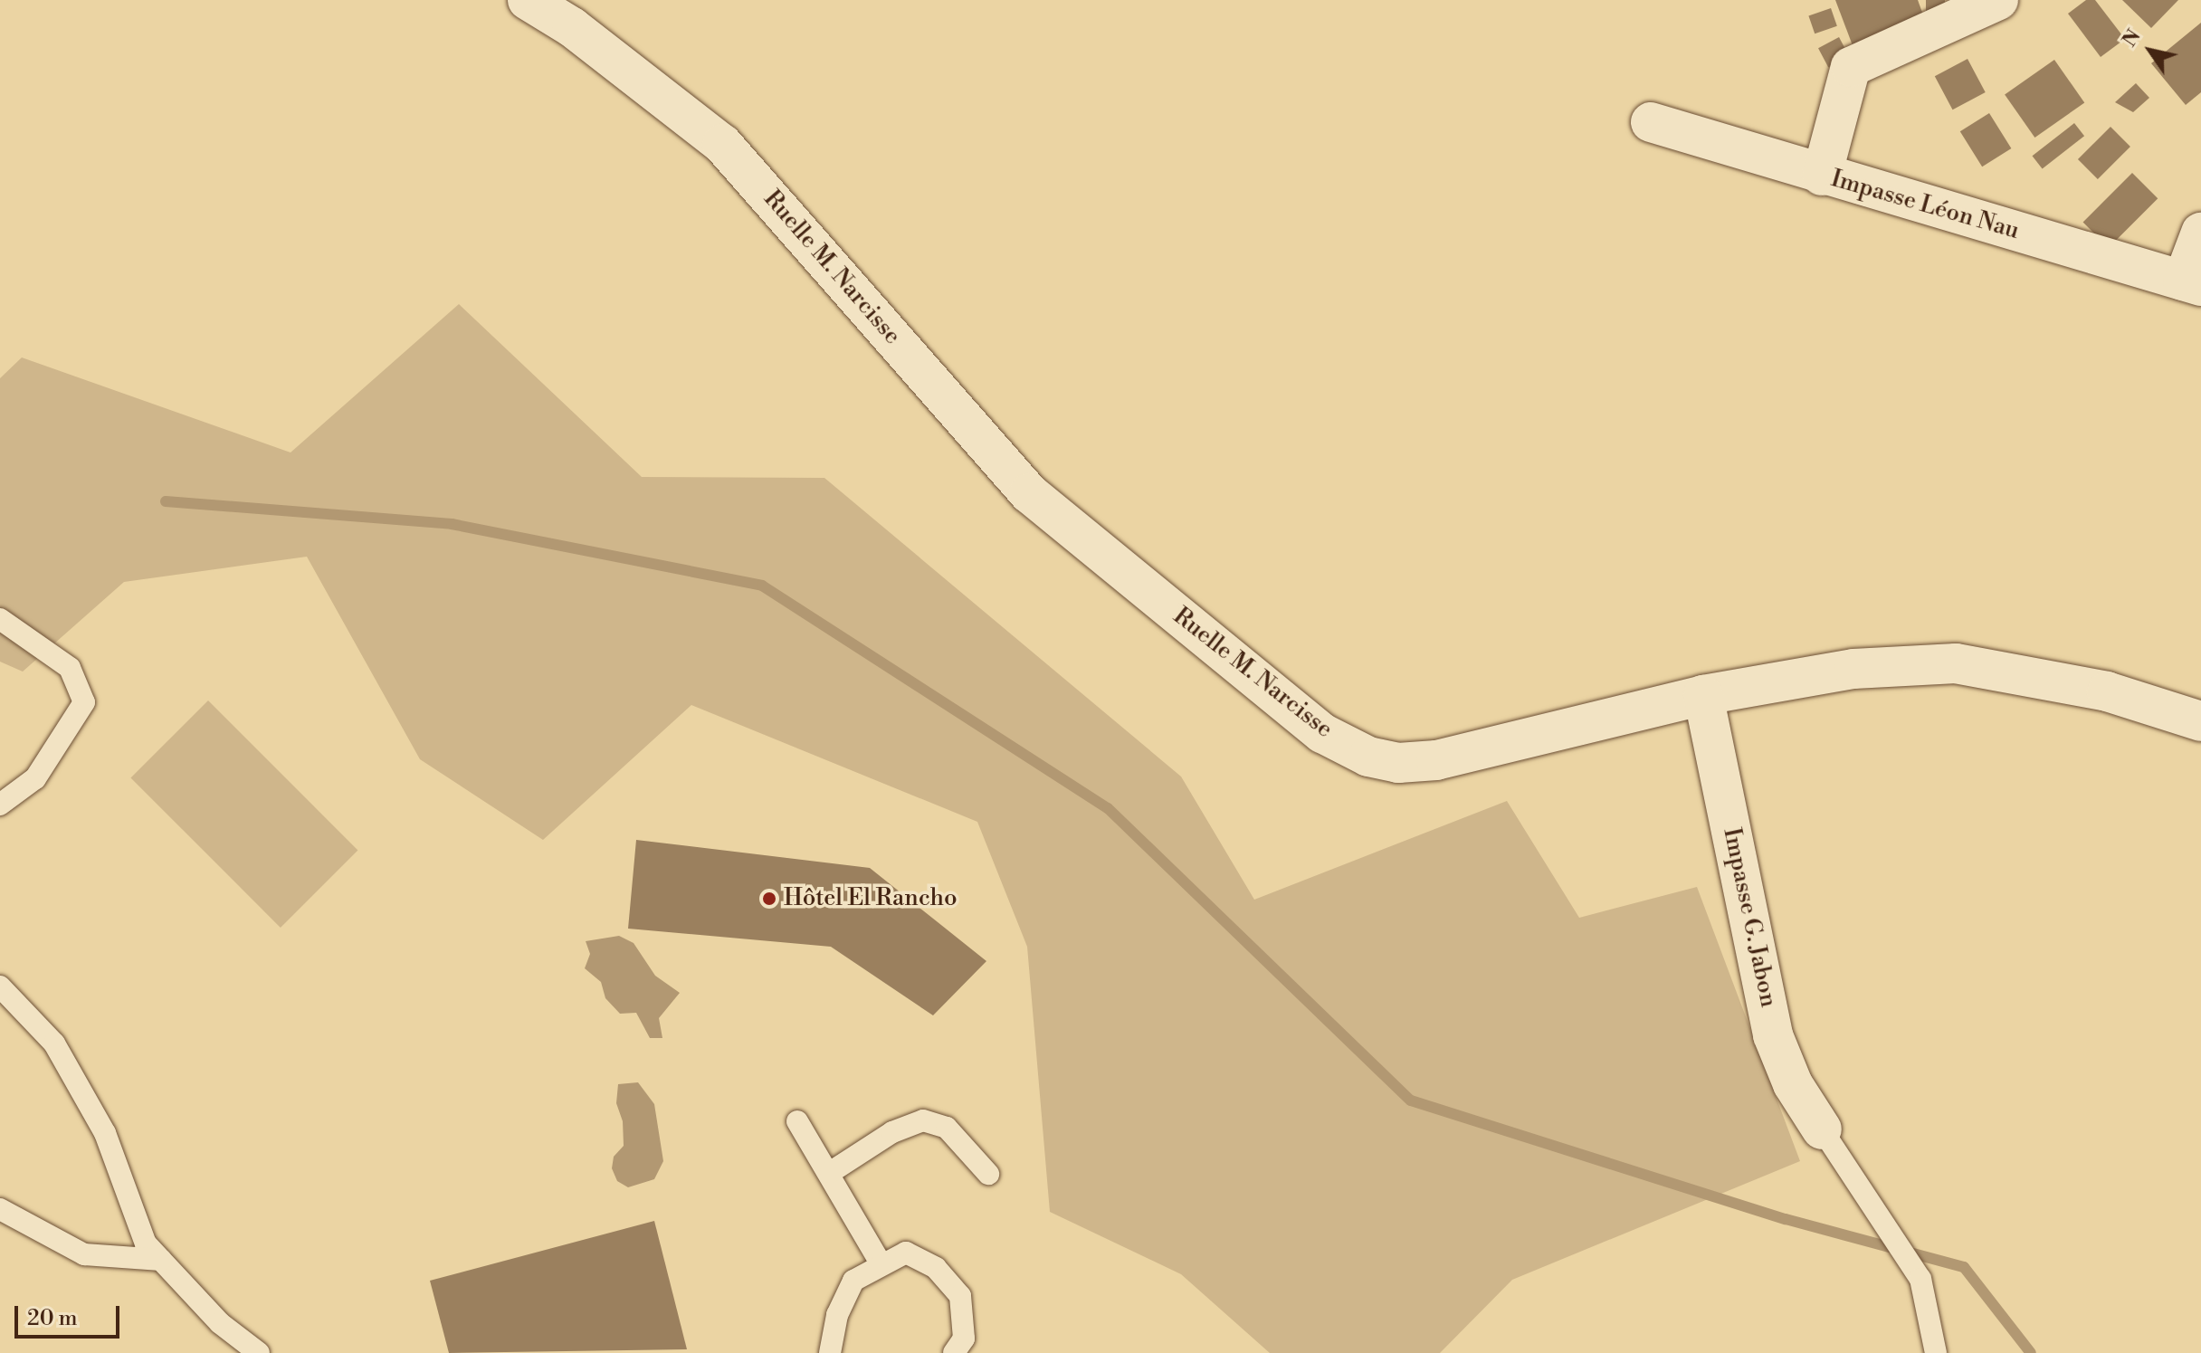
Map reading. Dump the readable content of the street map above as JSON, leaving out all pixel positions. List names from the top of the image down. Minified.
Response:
{"streets":{"street":["Impasse Léon Nau","Ruelle M. Narcisse","Impasse G. Jabon"]},"crossings":[["Ruelle M. Narcisse","Impasse G. Jabon"]],"places":["Hôtel El Rancho"],"scale_bar":"20 m","north":"top left"}
